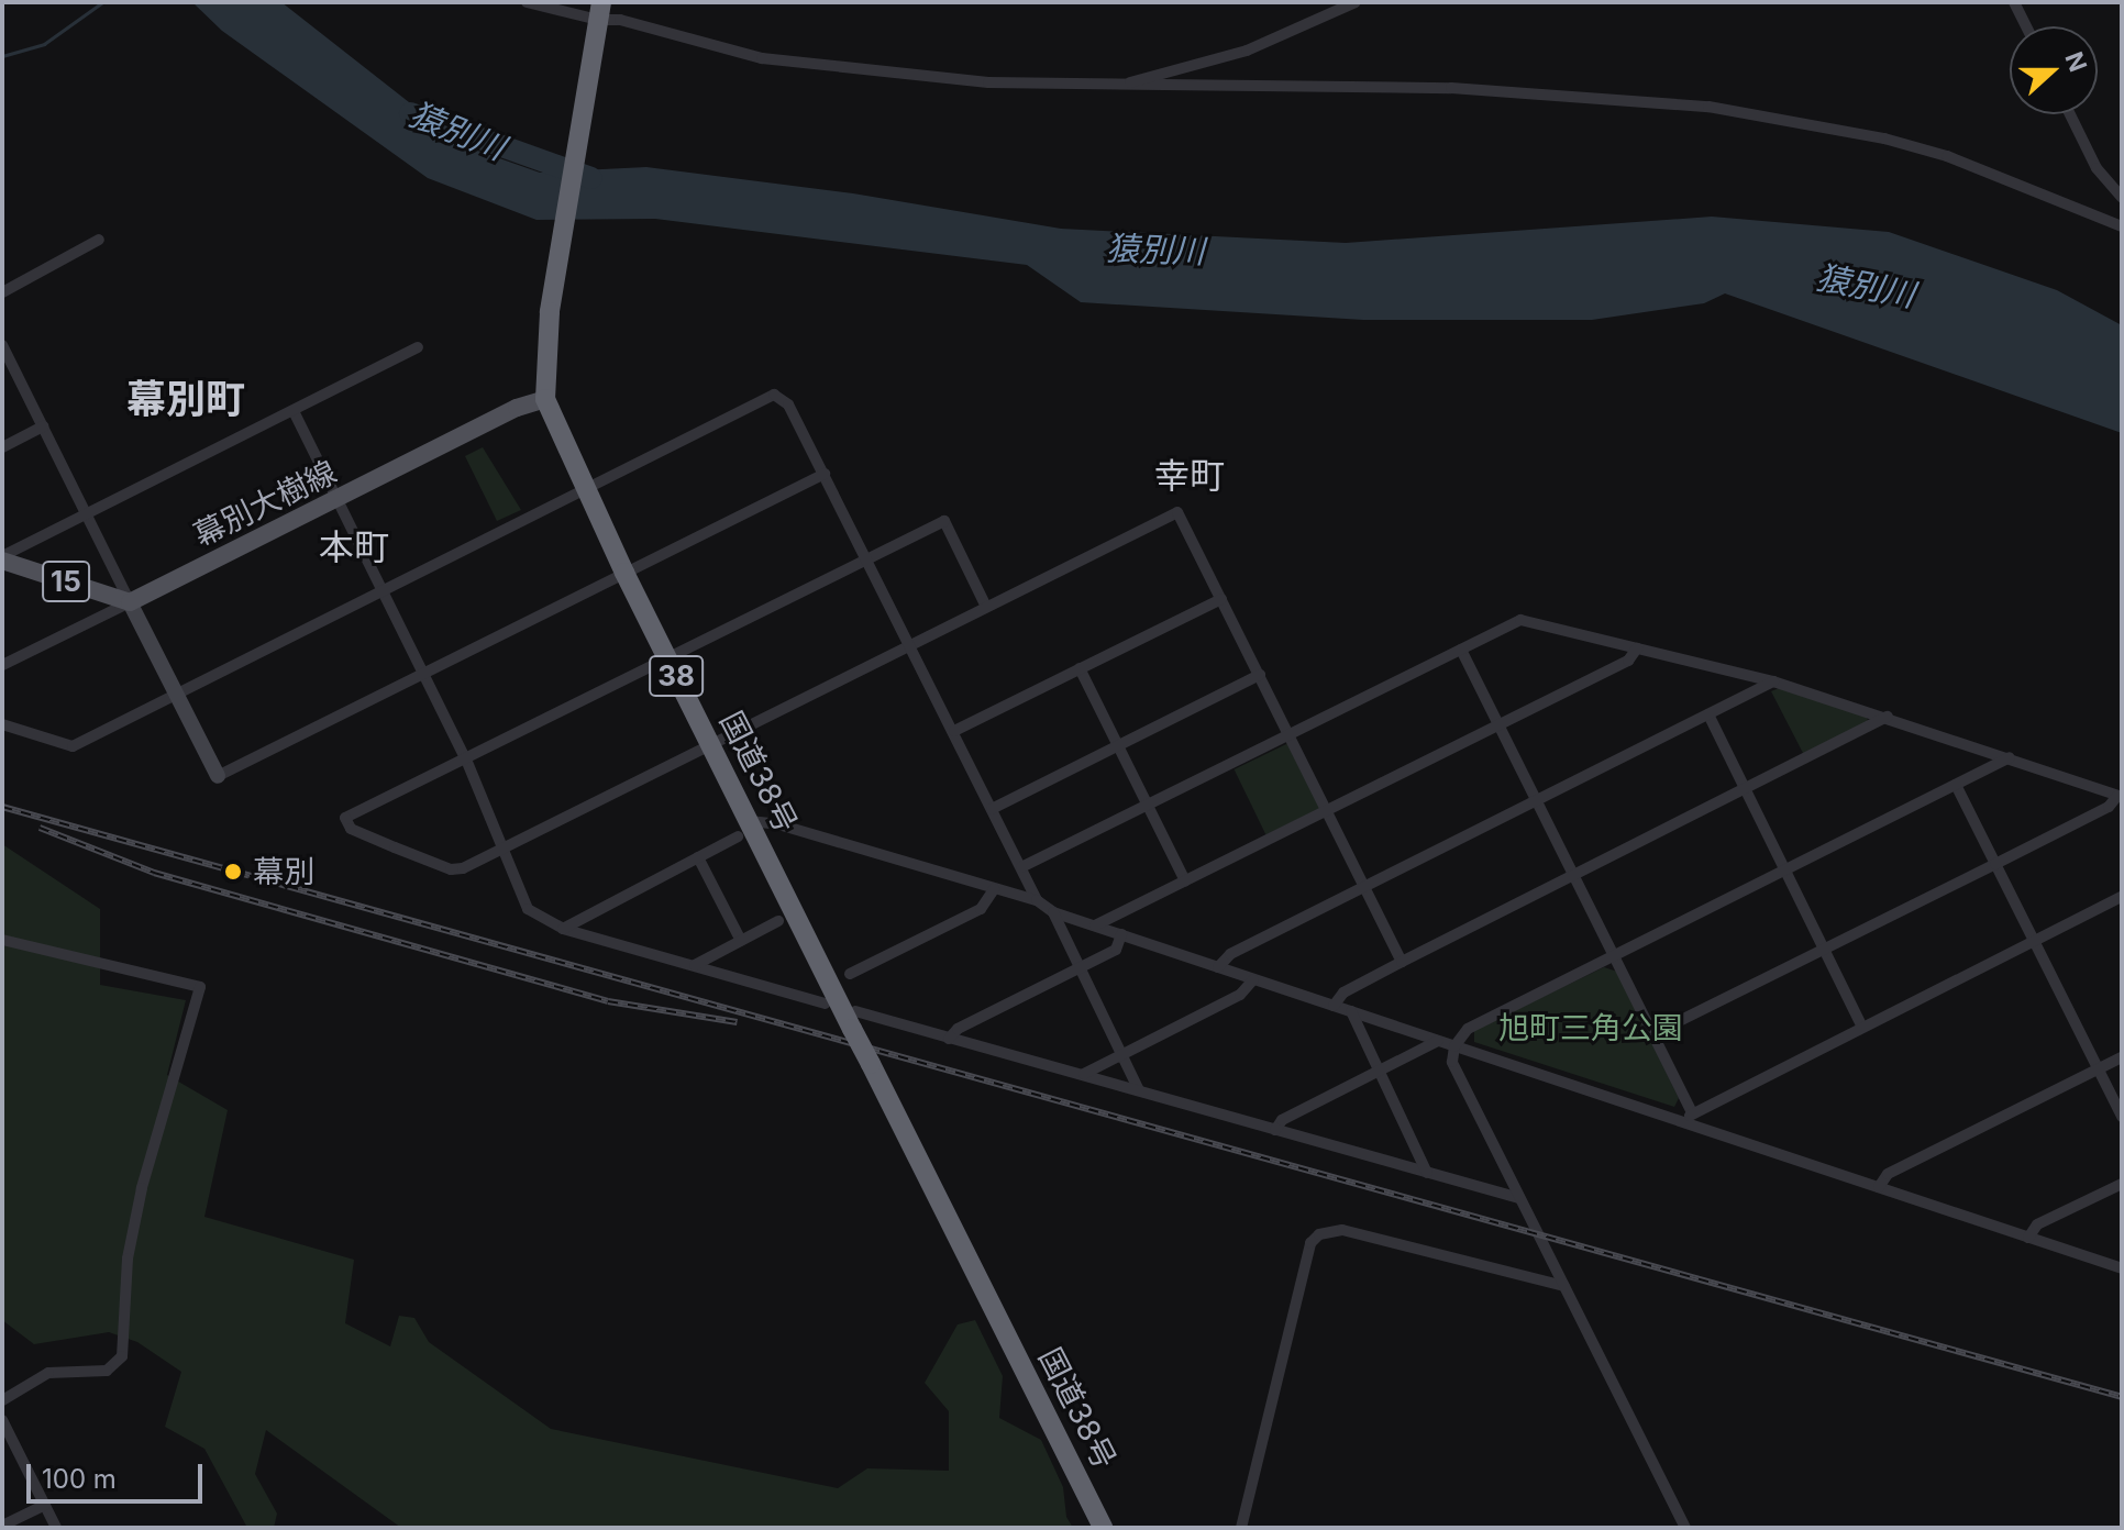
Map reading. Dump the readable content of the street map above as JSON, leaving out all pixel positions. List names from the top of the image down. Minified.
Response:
{"streets":{"highway":["38","国道38号"],"main road":["幕別大樹線","15"]},"crossings":[["幕別大樹線","15"],["幕別大樹線","国道38号"]],"districts":["幕別町","幸町","本町"],"water":["猿別川"],"parks":["旭町三角公園"],"places":["幕別"],"scale_bar":"100 m","north":"right"}
